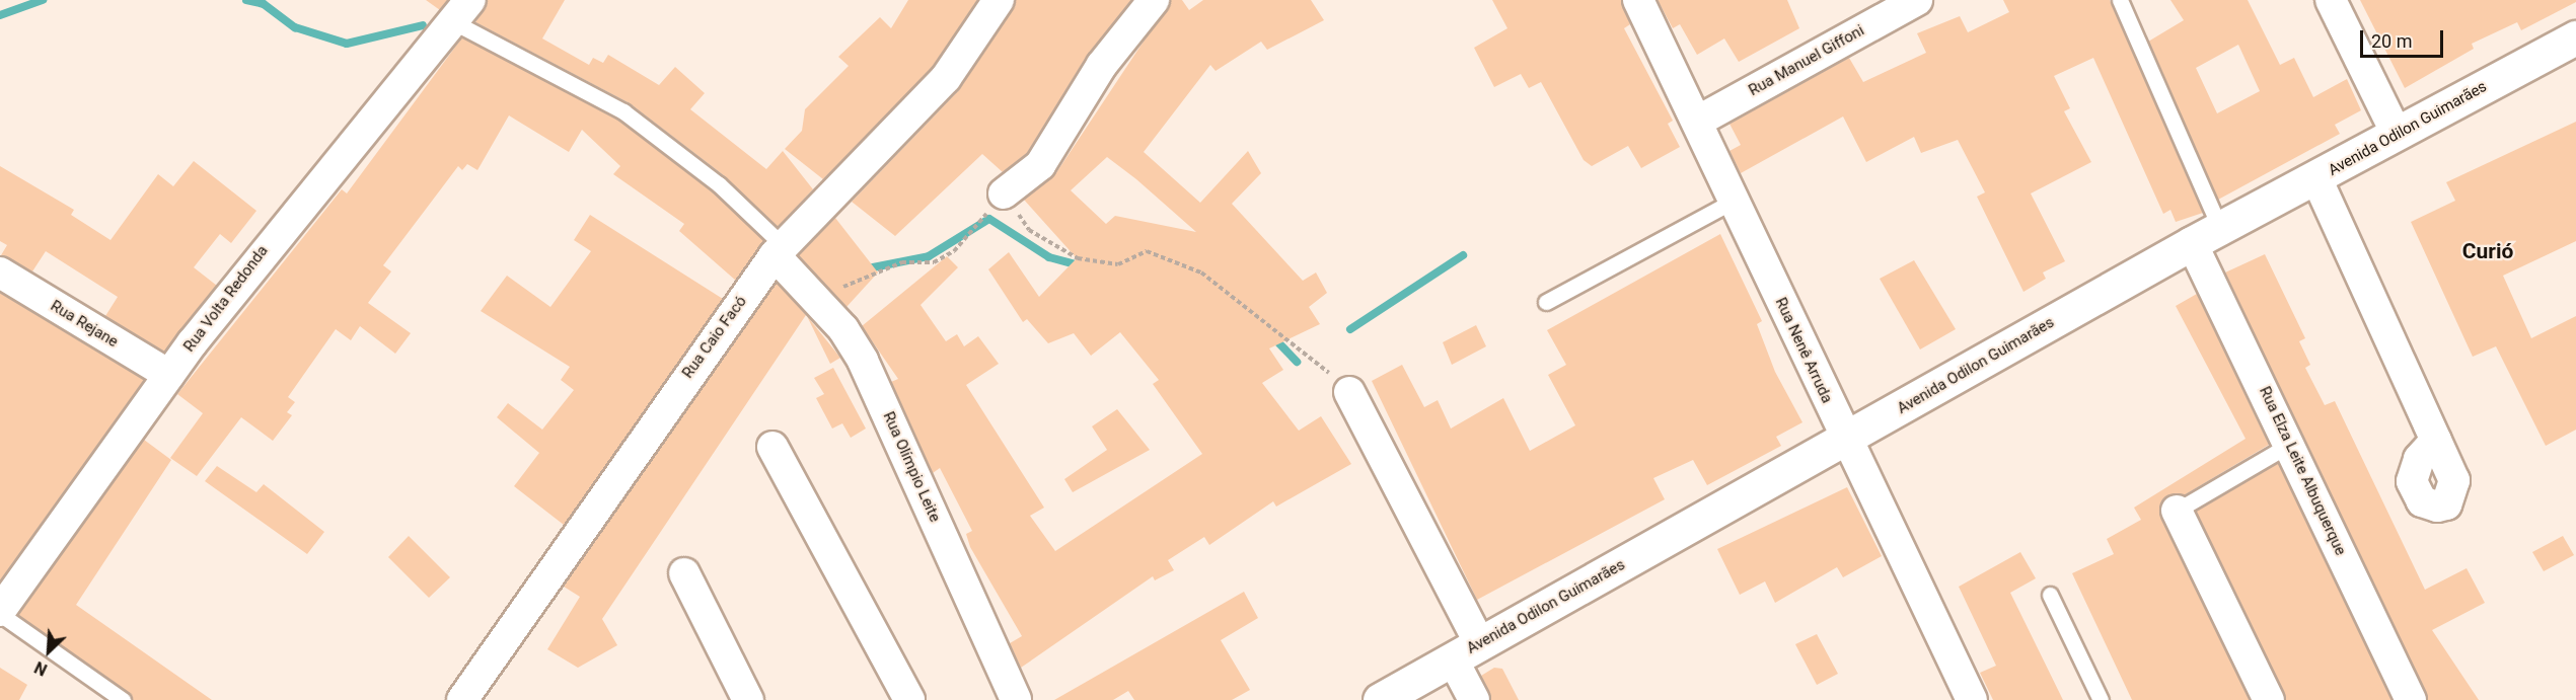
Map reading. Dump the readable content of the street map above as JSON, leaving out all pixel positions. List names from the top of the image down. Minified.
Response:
{"streets":{"street":["Rua Manuel Giffoni","Avenida Odilon Guimarães","Rua Volta Redonda","Rua Rejane","Rua Caio Facó","Rua Nenê Arruda","Rua Olímpio Leite","Rua Elza Leite Albuquerque"]},"crossings":[["Rua Manuel Giffoni","Rua Nenê Arruda"],["Avenida Odilon Guimarães","Rua Nenê Arruda"],["Avenida Odilon Guimarães","Rua Elza Leite Albuquerque"],["Rua Volta Redonda","Rua Rejane"],["Rua Caio Facó","Rua Olímpio Leite"]],"districts":["Curió"],"scale_bar":"20 m","north":"bottom left"}
